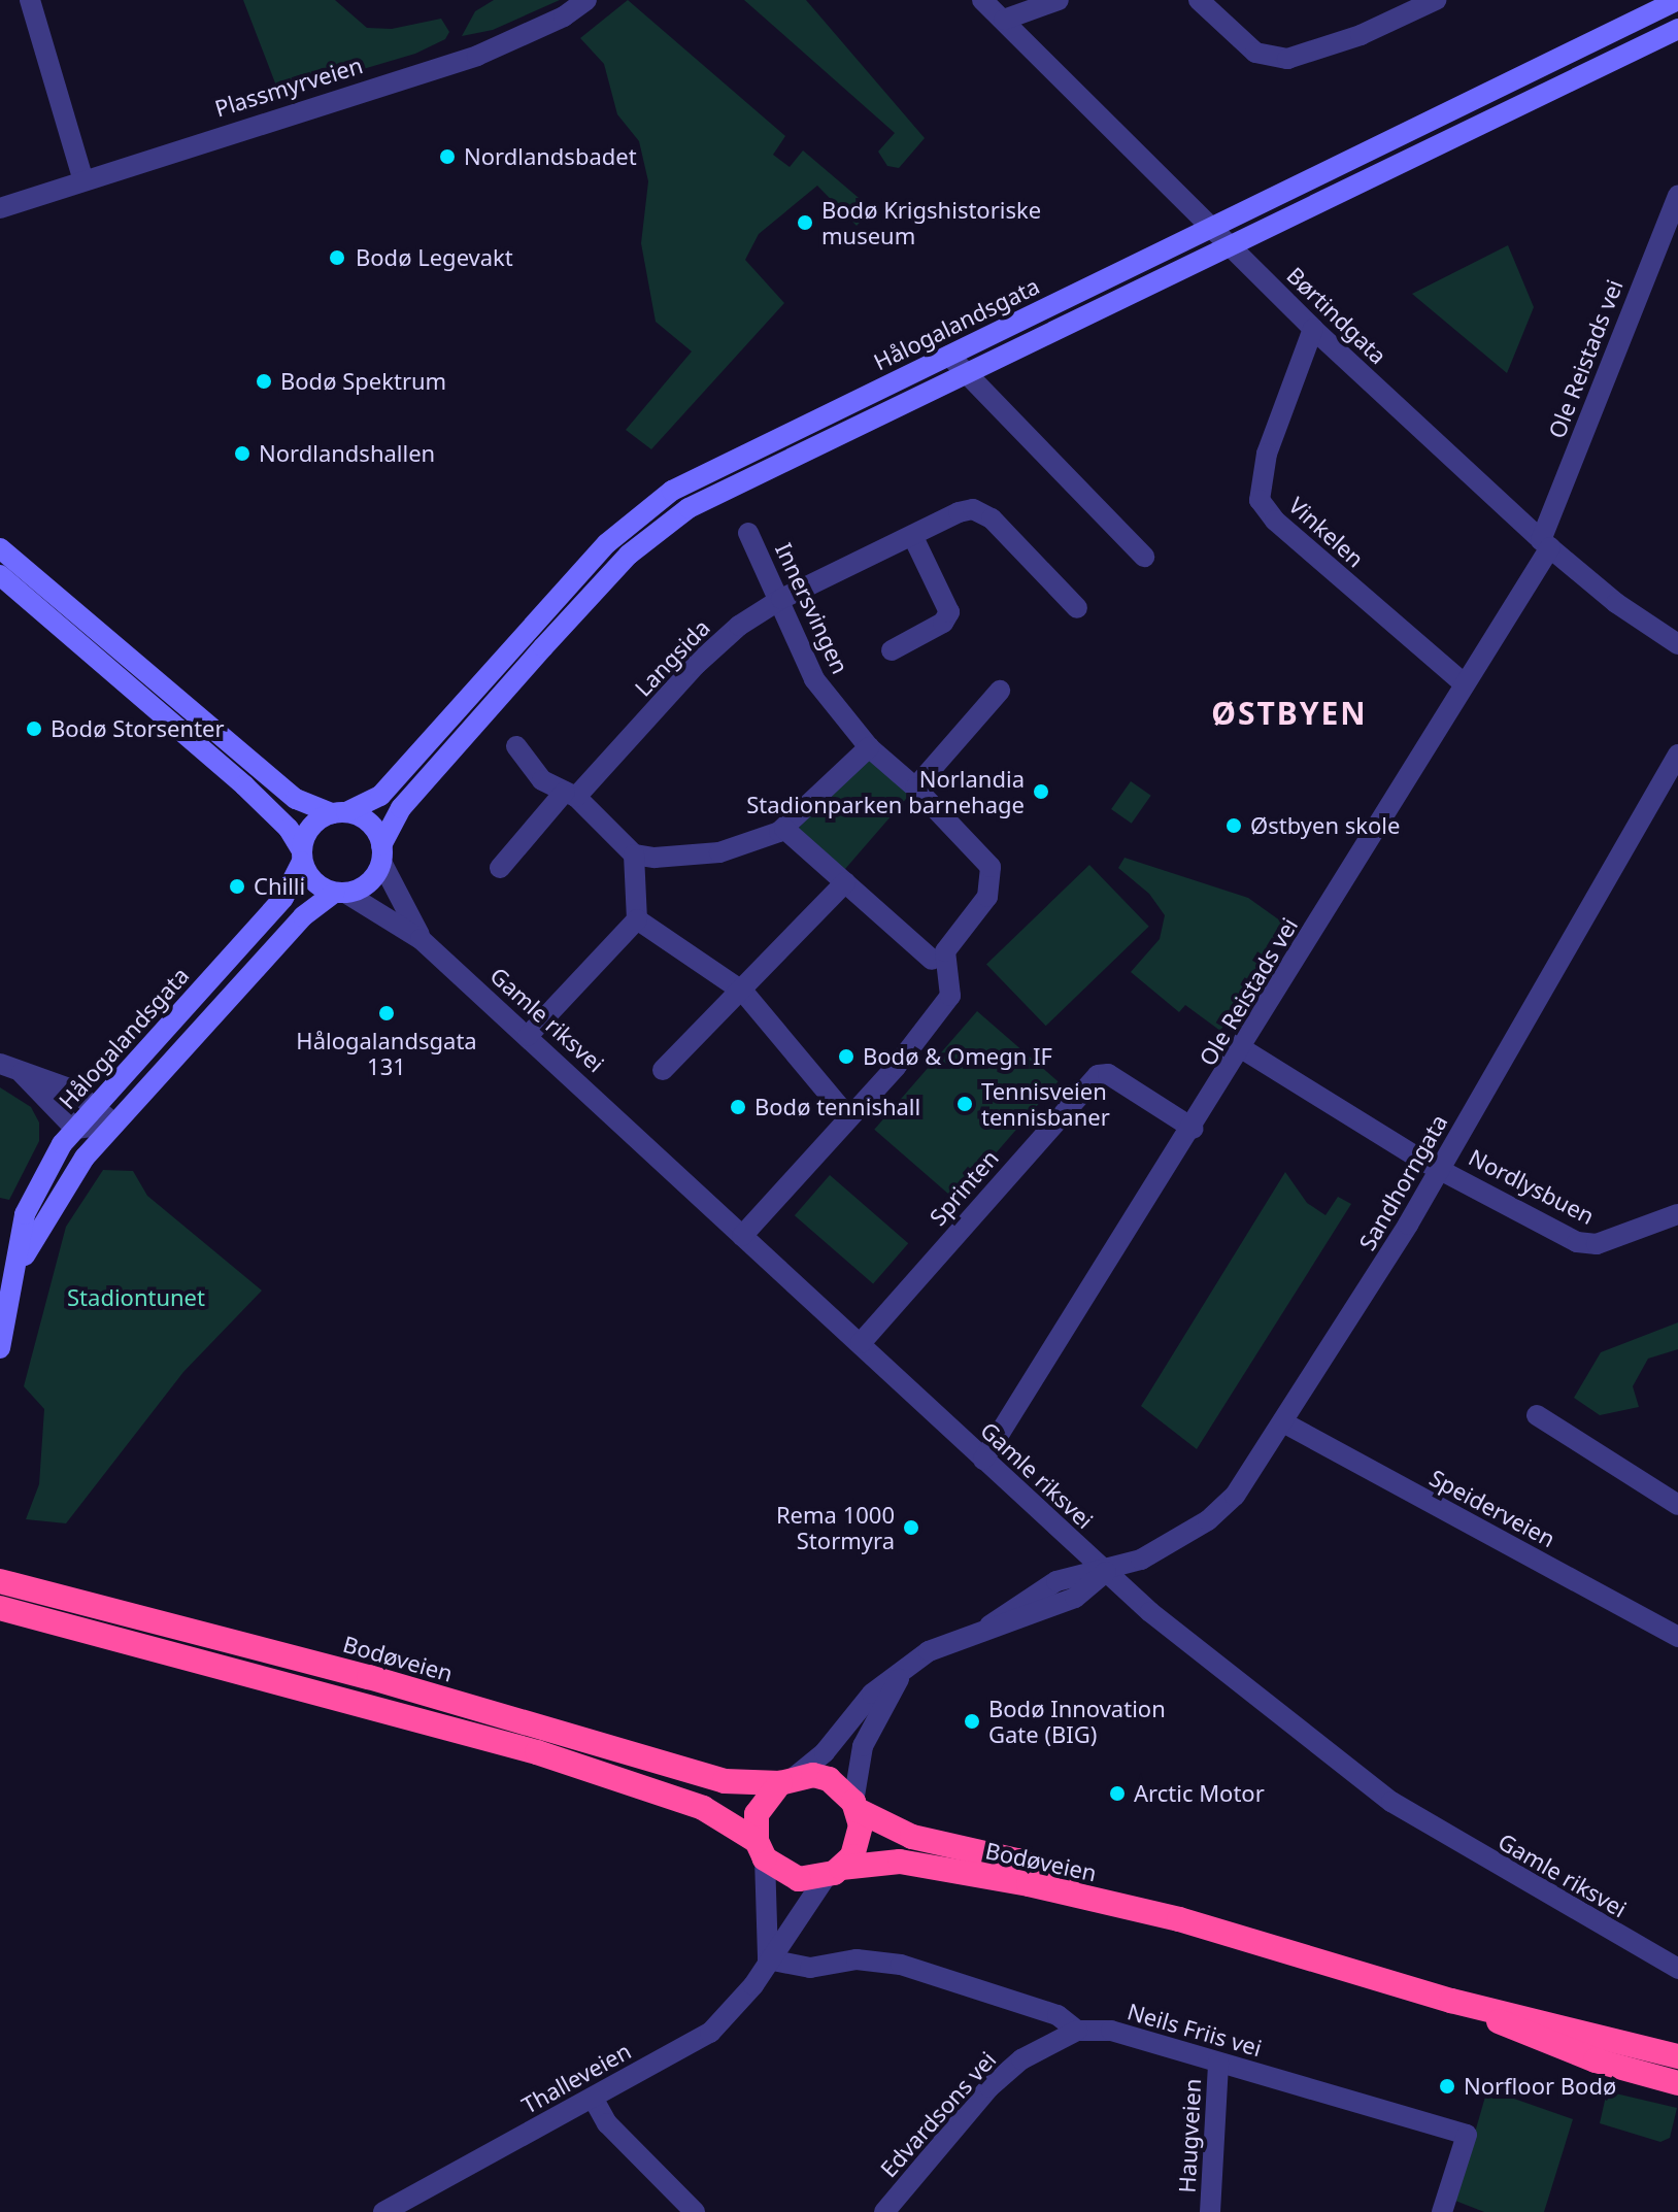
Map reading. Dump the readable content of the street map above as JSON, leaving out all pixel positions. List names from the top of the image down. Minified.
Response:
{"streets":{"highway":["Bodøveien"],"street":["Plassmyrveien","Børtindgata","Hålogalandsgata","Ole Reistads vei","Vinkelen","Innersvingen","Langsida","Gamle riksvei","Sandhorngata","Nordlysbuen","Sprinten","Speiderveien","Neils Friis vei","Thalleveien","Edvardsons vei","Haugveien"]},"crossings":[["Børtindgata","Hålogalandsgata"],["Børtindgata","Ole Reistads vei"],["Børtindgata","Vinkelen"],["Hålogalandsgata","Gamle riksvei"],["Ole Reistads vei","Vinkelen"],["Ole Reistads vei","Gamle riksvei"],["Ole Reistads vei","Nordlysbuen"],["Ole Reistads vei","Sprinten"],["Innersvingen","Langsida"],["Innersvingen","Gamle riksvei"],["Gamle riksvei","Sandhorngata"],["Gamle riksvei","Sprinten"],["Sandhorngata","Nordlysbuen"],["Sandhorngata","Speiderveien"],["Sandhorngata","Bodøveien"],["Sandhorngata","Thalleveien"],["Bodøveien","Thalleveien"],["Neils Friis vei","Thalleveien"],["Neils Friis vei","Edvardsons vei"],["Neils Friis vei","Haugveien"]],"districts":["ØSTBYEN"],"parks":["Stadiontunet"],"places":["Nordlandsbadet","Bodø Krigshistoriske museum","Bodø Legevakt","Bodø Spektrum","Nordlandshallen","Bodø Storsenter","Norlandia Stadionparken barnehage","Østbyen skole","Chilli","Hålogalandsgata 131","Bodø & Omegn IF","Tennisveien tennisbaner","Bodø tennishall","Rema 1000 Stormyra","Bodø Innovation Gate (BIG)","Arctic Motor","Norfloor Bodø"]}
